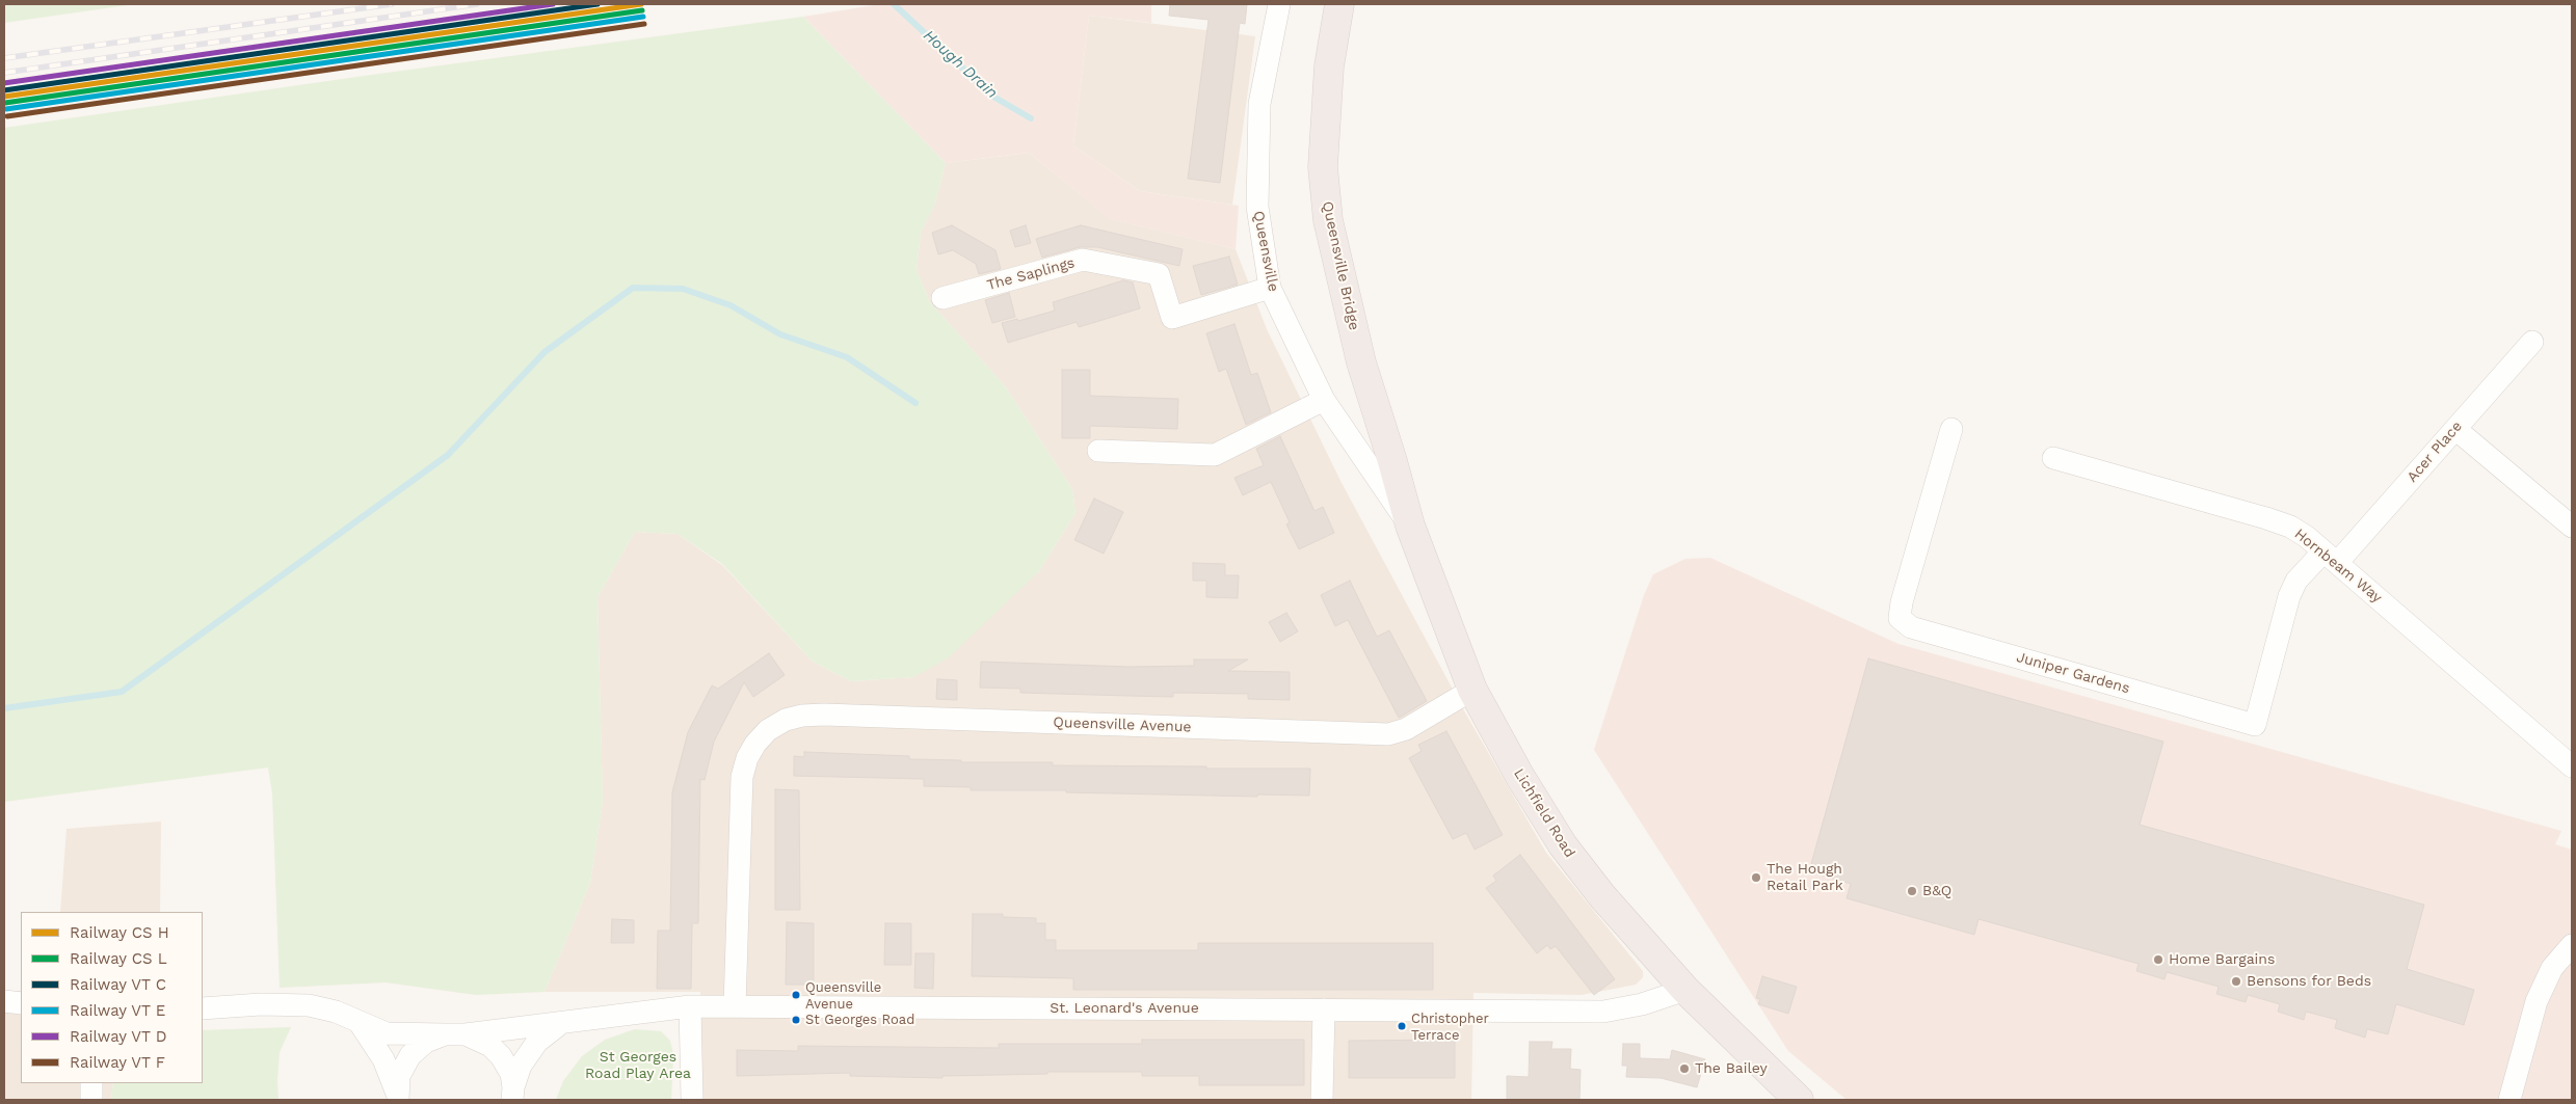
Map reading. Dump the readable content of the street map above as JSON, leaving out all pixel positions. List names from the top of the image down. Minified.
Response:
{"streets":{"highway":["Queensville Bridge","Lichfield Road"],"street":["Queensville","The Saplings","Acer Place","Hornbeam Way","Juniper Gardens","Queensville Avenue","St. Leonard's Avenue"]},"crossings":[["Queensville","The Saplings"],["Queensville","Lichfield Road"],["Queensville Bridge","Lichfield Road"],["Acer Place","Hornbeam Way"],["Acer Place","Juniper Gardens"],["Hornbeam Way","Juniper Gardens"],["Queensville Avenue","Lichfield Road"],["Queensville Avenue","St. Leonard's Avenue"],["Lichfield Road","St. Leonard's Avenue"]],"water":["Hough Drain"],"parks":["St Georges Road Play Area"],"places":["The Hough Retail Park","B&Q","Home Bargains","Bensons for Beds","Queensville Avenue","St Georges Road","Christopher Terrace","The Bailey"],"legend":["Railway CS H","Railway CS L","Railway VT C","Railway VT E","Railway VT D","Railway VT F"]}
